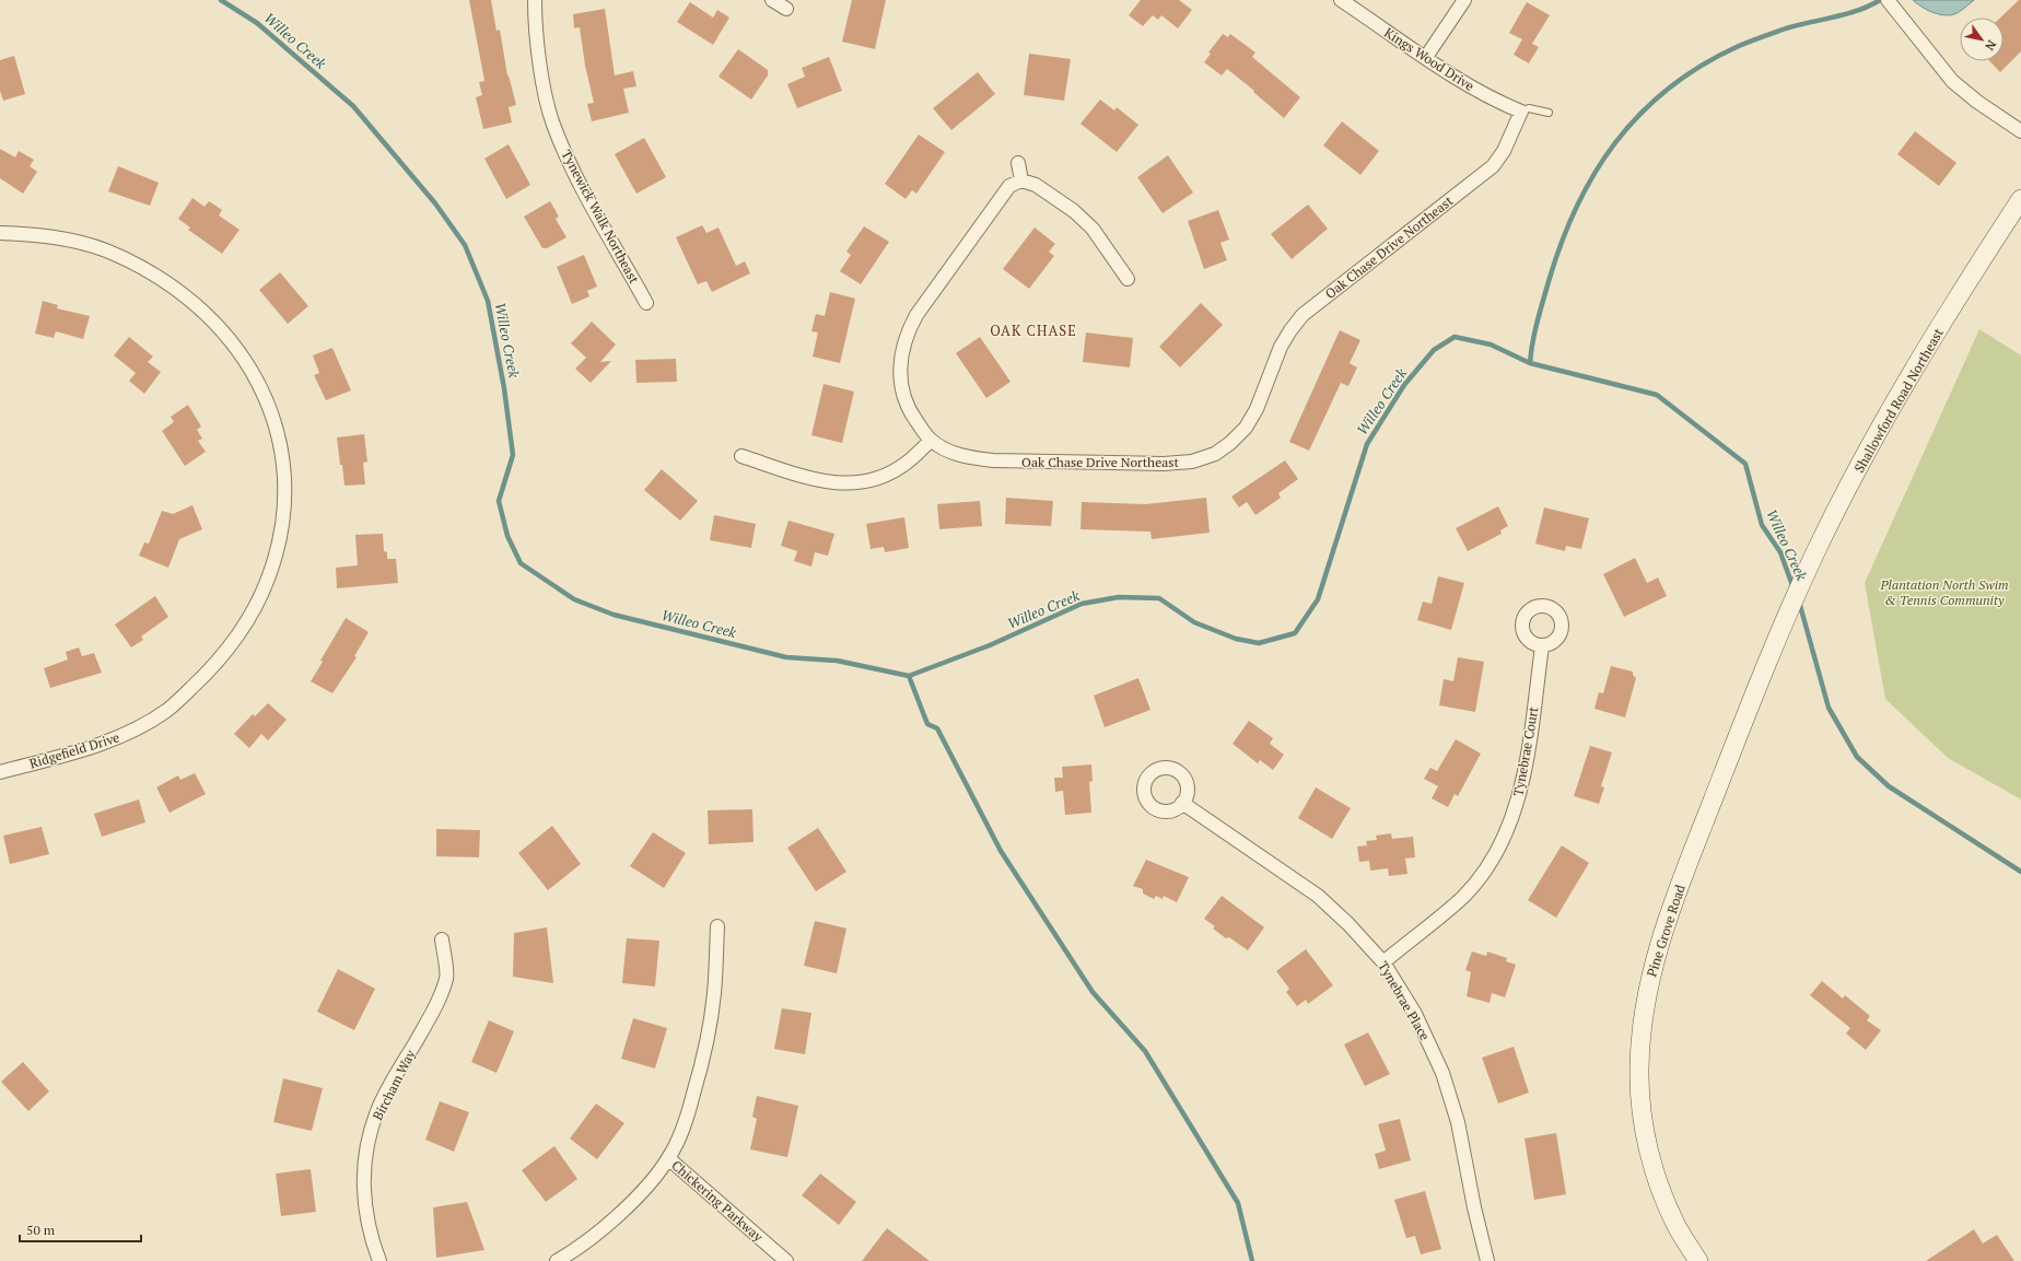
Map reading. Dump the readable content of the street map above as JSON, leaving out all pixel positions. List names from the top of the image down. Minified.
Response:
{"streets":{"main road":["Shallowford Road Northeast","Pine Grove Road"],"street":["Kings Wood Drive","Tynewick Walk Northeast","Oak Chase Drive Northeast","Ridgefield Drive","Tynebrae Court","Tynebrae Place","Bircham Way","Chickering Parkway"]},"crossings":[["Kings Wood Drive","Oak Chase Drive Northeast"],["Shallowford Road Northeast","Pine Grove Road"],["Tynebrae Court","Tynebrae Place"]],"districts":["OAK CHASE"],"water":["Willeo Creek"],"parks":["Plantation North Swim & Tennis Community"],"scale_bar":"50 m","north":"bottom right"}
